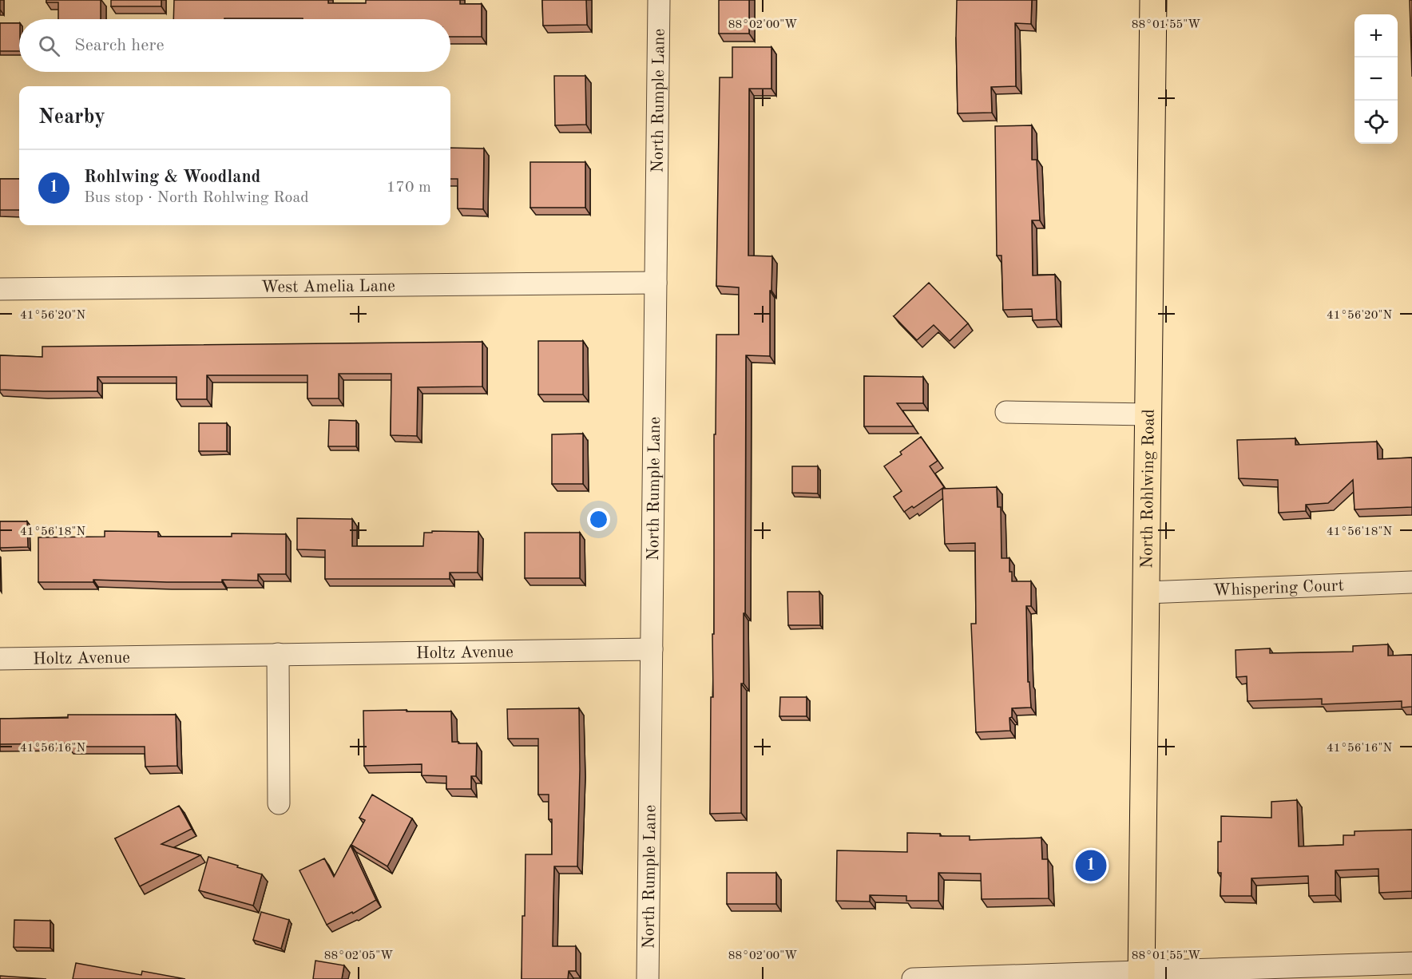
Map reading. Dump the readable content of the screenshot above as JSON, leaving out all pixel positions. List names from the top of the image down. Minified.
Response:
{"streets":{"main road":["North Rohlwing Road"],"street":["North Rumple Lane","West Amelia Lane","Whispering Court","Holtz Avenue"]},"crossings":[["North Rumple Lane","West Amelia Lane"],["North Rumple Lane","Holtz Avenue"],["North Rohlwing Road","Whispering Court"]],"page":{"map_buttons":["+","−"],"search":"Search here","heading":"Nearby","list":[{"mark":"1","name":"Rohlwing & Woodland","note":"Bus stop · North Rohlwing Road","value":"170 m"}],"pins":"1"},"coordinates":["88°02'00\"W","88°01'55\"W","41°56'20\"N","41°56'18\"N","41°56'16\"N","88°02'05\"W"]}
